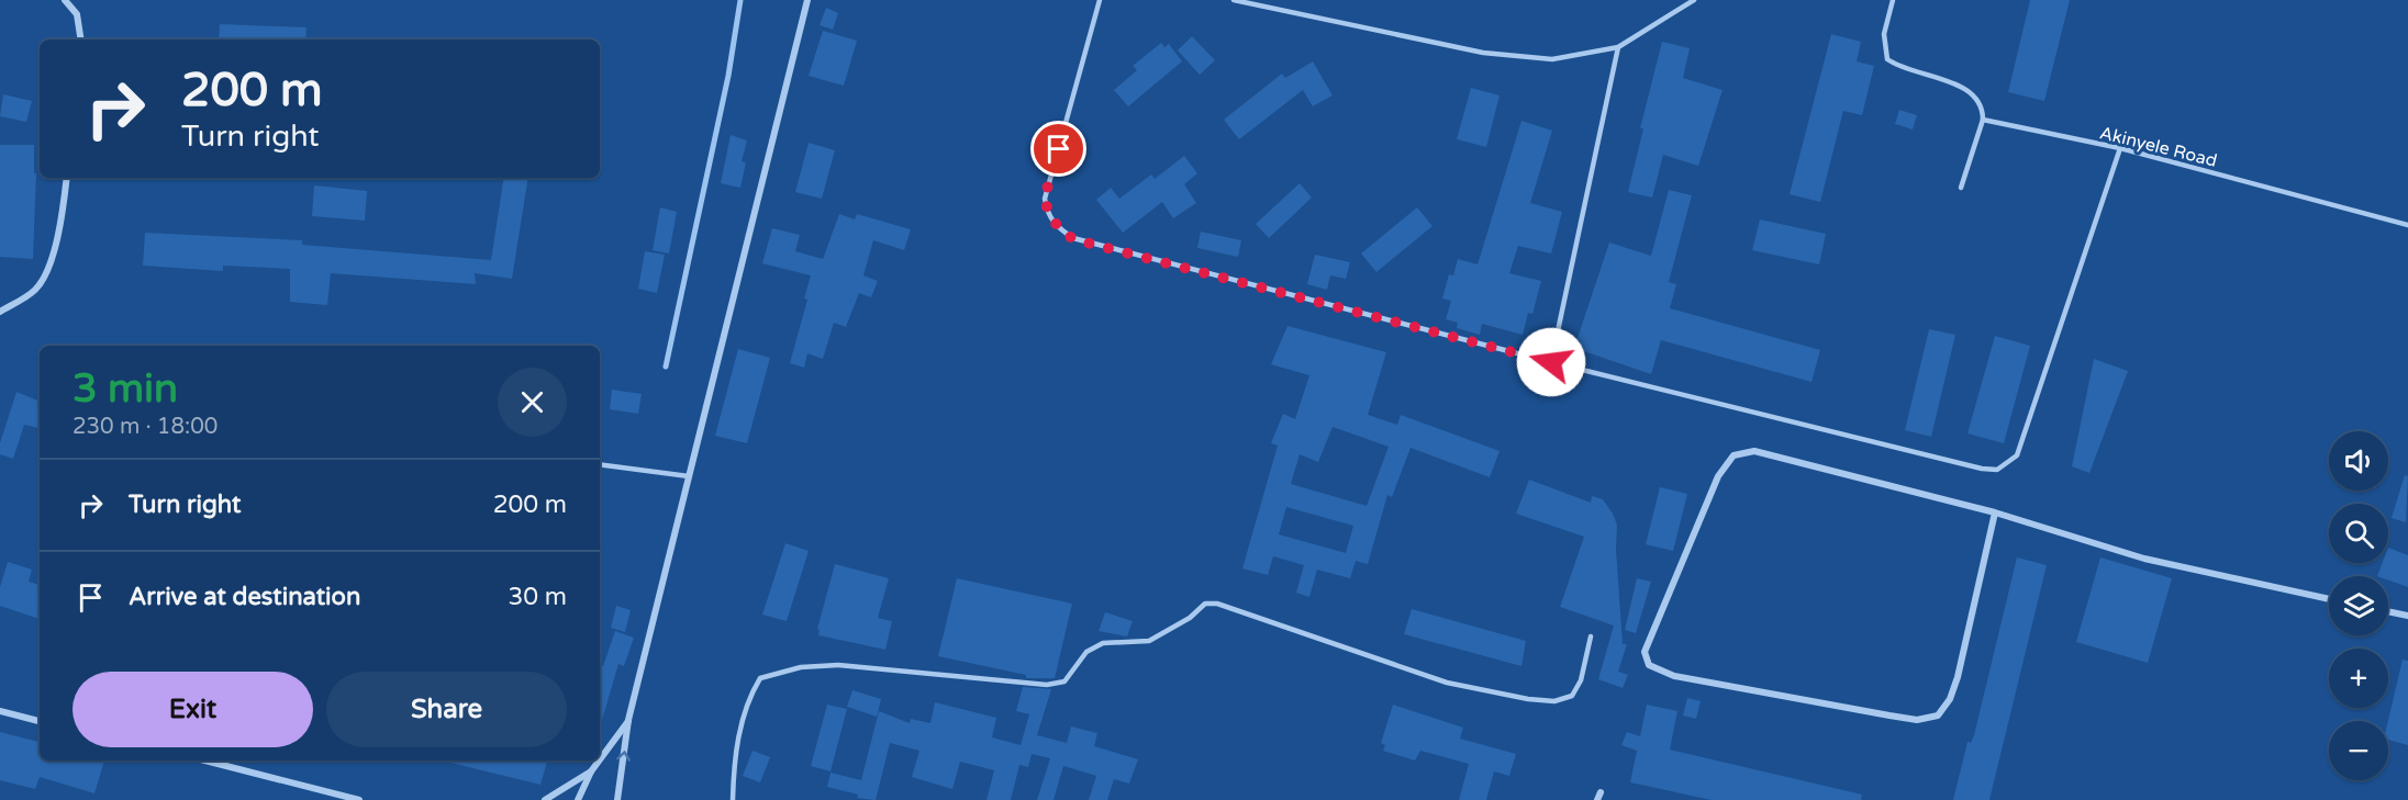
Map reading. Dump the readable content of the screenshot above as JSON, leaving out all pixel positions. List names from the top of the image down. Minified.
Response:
{"streets":{"lane":["Akinyele Road"]},"page":{"turn":["200 m","Turn right"],"heading":["3 min","230 m · 18:00"],"map_buttons":["+","−"],"list":[{"name":"Turn right","value":"200 m"},{"name":"Arrive at destination","value":"30 m"}],"buttons":["Exit","Share"]}}
